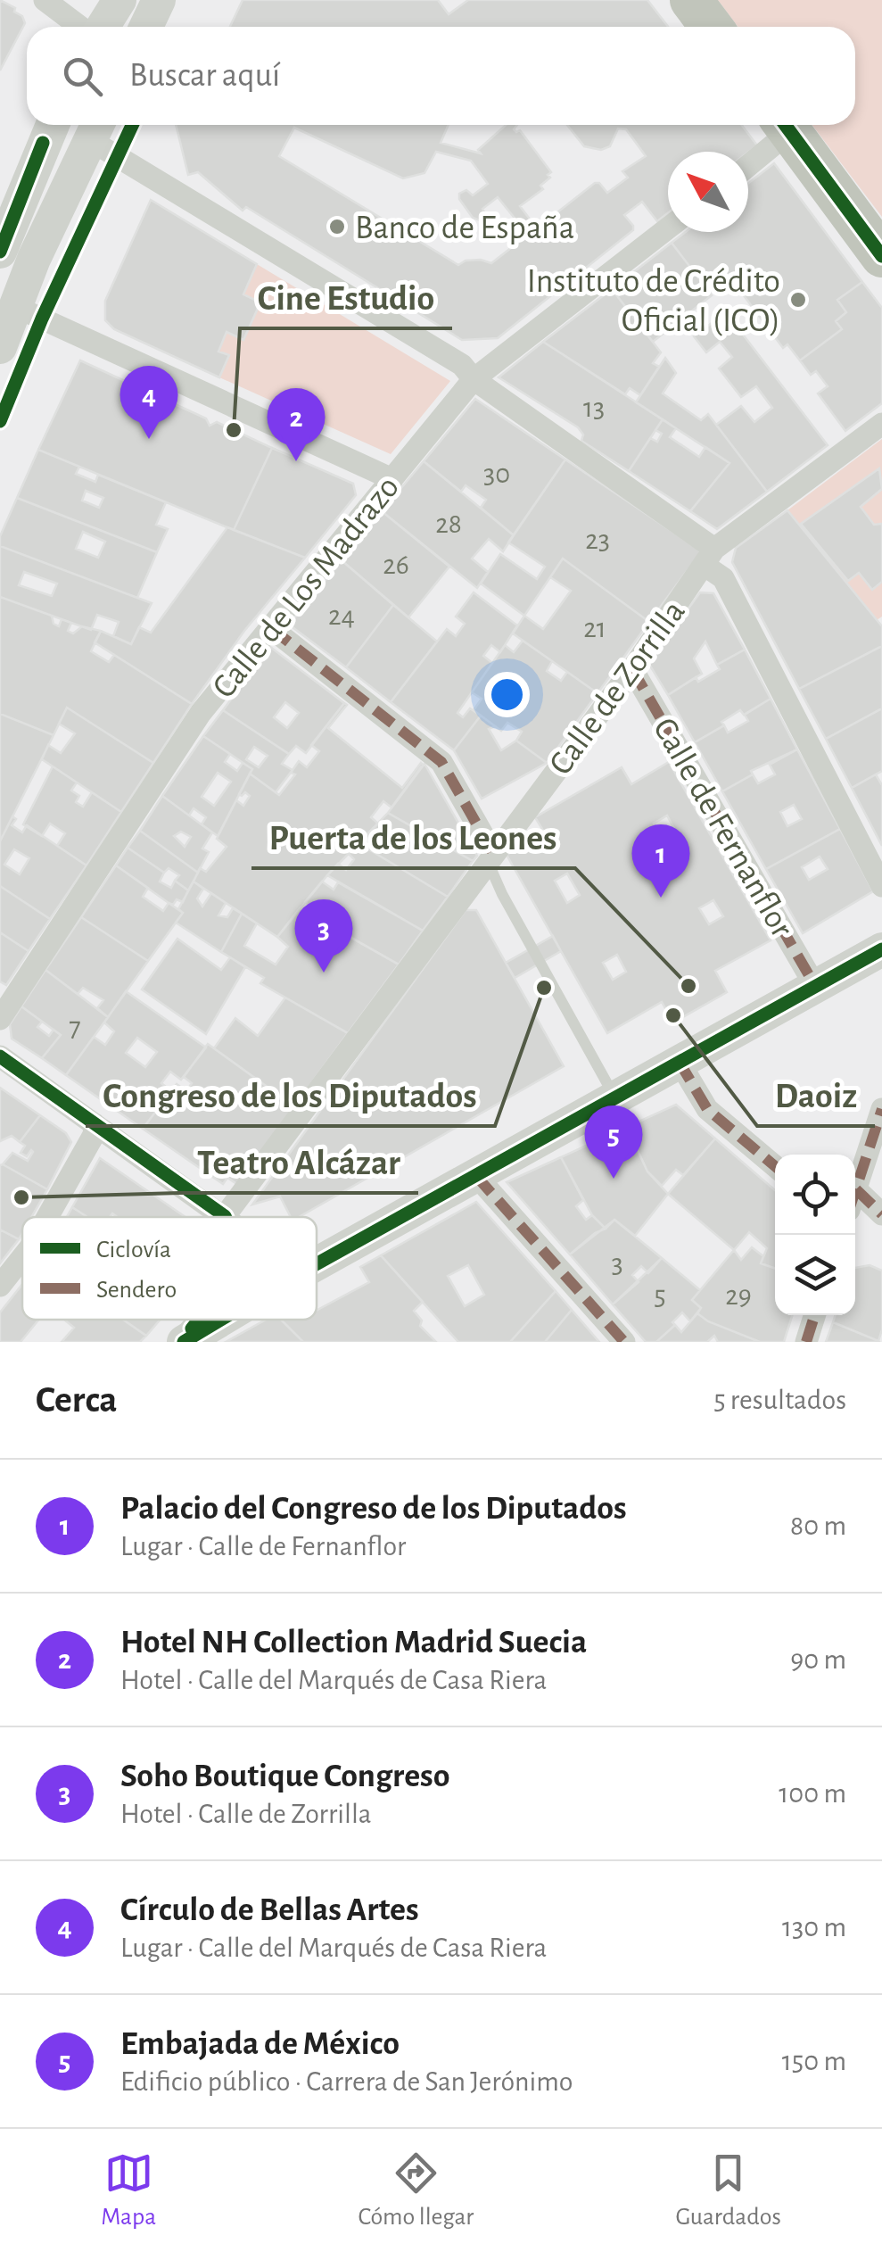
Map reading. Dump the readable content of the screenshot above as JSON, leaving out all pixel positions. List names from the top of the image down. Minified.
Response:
{"streets":{"street":["Calle de Los Madrazo","Calle de Zorrilla","Calle de Fernanflor"]},"crossings":[["Calle de Zorrilla","Calle de Fernanflor"]],"places":["Banco de España","Instituto de Crédito Oficial (ICO)","Cine Estudio","Puerta de los Leones","Congreso de los Diputados","Daoiz","Teatro Alcázar"],"house_numbers":["13","30","28","23","26","24","21","7","3","5","29"],"legend":["Ciclovía","Sendero"],"north":"top left","page":{"search":"Buscar aquí","pins":["4","2","1","3","5"],"heading":["Cerca","5 resultados"],"list":[{"mark":"1","name":"Palacio del Congreso de los Diputados","note":"Lugar · Calle de Fernanflor","value":"80 m"},{"mark":"2","name":"Hotel NH Collection Madrid Suecia","note":"Hotel · Calle del Marqués de Casa Riera","value":"90 m"},{"mark":"3","name":"Soho Boutique Congreso","note":"Hotel · Calle de Zorrilla","value":"100 m"},{"mark":"4","name":"Círculo de Bellas Artes","note":"Lugar · Calle del Marqués de Casa Riera","value":"130 m"},{"mark":"5","name":"Embajada de México","note":"Edificio público · Carrera de San Jerónimo","value":"150 m"}],"nav":["Mapa","Cómo llegar","Guardados"]}}
